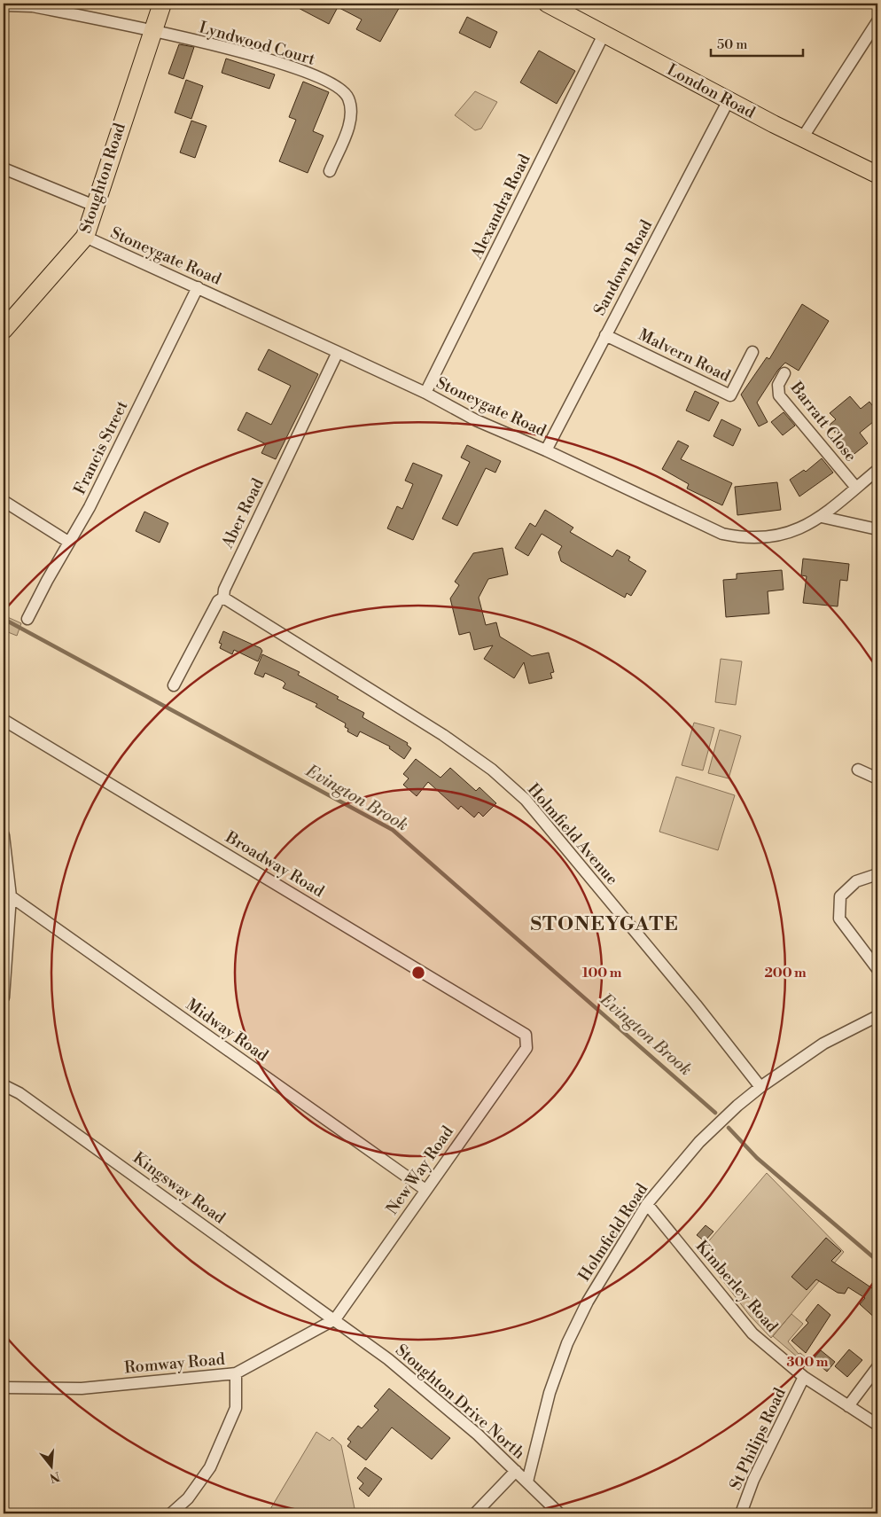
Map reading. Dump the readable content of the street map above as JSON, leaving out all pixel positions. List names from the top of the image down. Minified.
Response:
{"streets":{"highway":["Stoughton Road"],"main road":["London Road"],"street":["Lyndwood Court","Alexandra Road","Stoneygate Road","Sandown Road","Malvern Road","Barratt Close","Francis Street","Aber Road","Holmfield Avenue","Broadway Road","Midway Road","New Way Road","Kingsway Road","Holmfield Road","Kimberley Road","Romway Road","Stoughton Drive North","St Philips Road"]},"crossings":[["Lyndwood Court","Stoughton Road"],["London Road","Alexandra Road"],["London Road","Sandown Road"],["Stoughton Road","Stoneygate Road"],["Alexandra Road","Stoneygate Road"],["Stoneygate Road","Sandown Road"],["Stoneygate Road","Barratt Close"],["Stoneygate Road","Francis Street"],["Stoneygate Road","Aber Road"],["Sandown Road","Malvern Road"],["Aber Road","Holmfield Avenue"],["Holmfield Avenue","Holmfield Road"],["Broadway Road","New Way Road"],["Midway Road","New Way Road"],["New Way Road","Kingsway Road"],["New Way Road","Romway Road"],["New Way Road","Stoughton Drive North"],["Kingsway Road","Romway Road"],["Kingsway Road","Stoughton Drive North"],["Holmfield Road","Kimberley Road"],["Holmfield Road","Stoughton Drive North"],["Kimberley Road","St Philips Road"],["Romway Road","Stoughton Drive North"]],"districts":["STONEYGATE"],"water":["Evington Brook"],"scale_bar":"50 m","north":"bottom","rings":["100 m","200 m","300 m"]}
